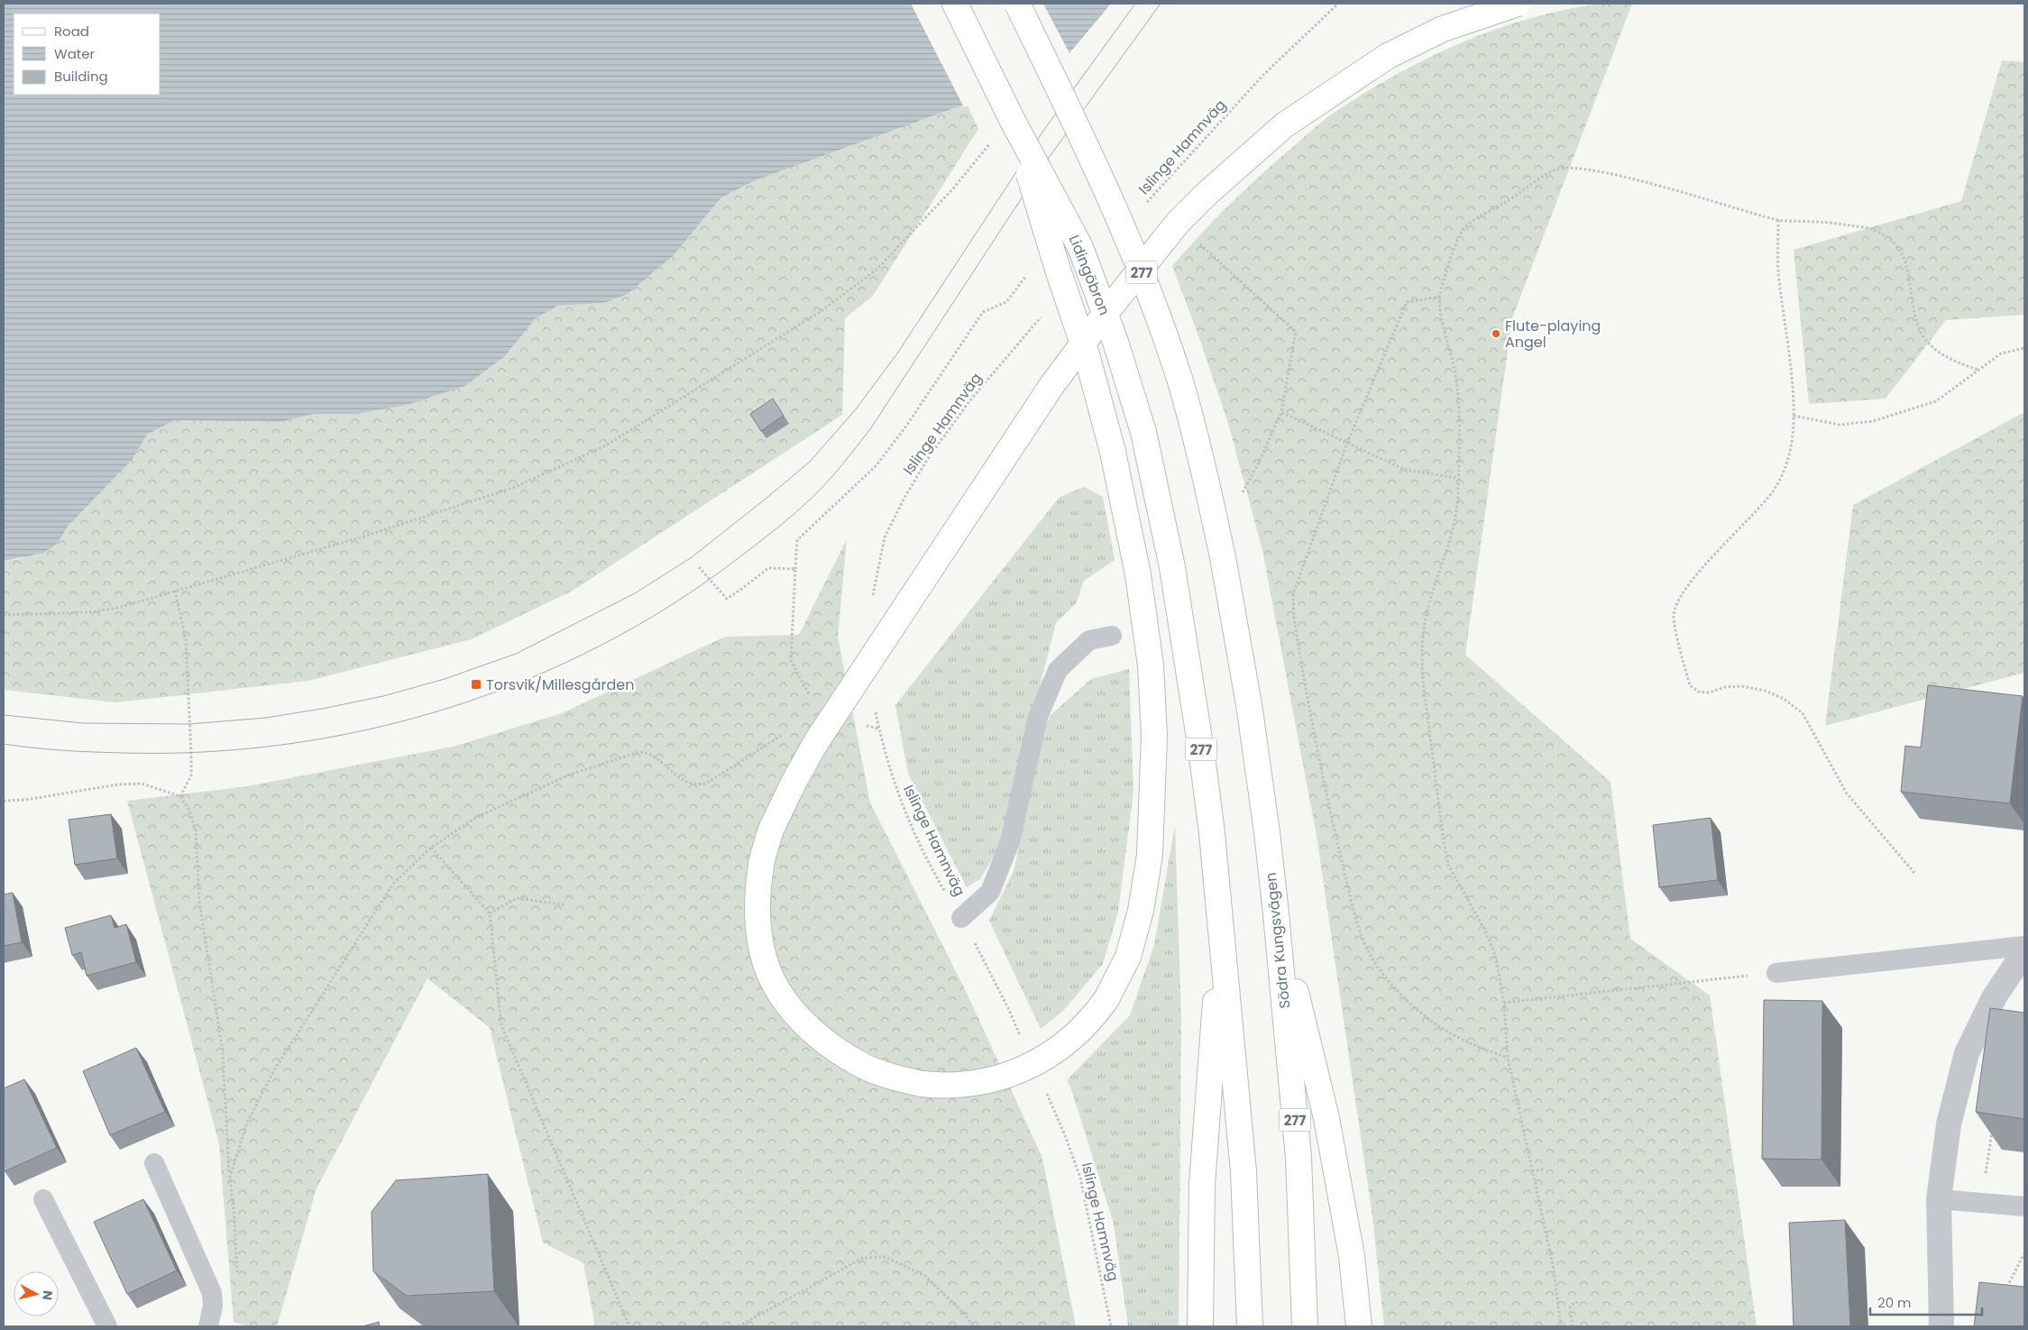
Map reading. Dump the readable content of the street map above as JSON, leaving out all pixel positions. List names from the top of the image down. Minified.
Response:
{"streets":{"main road":["277","Lidingöbron","Södra Kungsvägen"],"path":["Islinge Hamnväg"]},"crossings":[["277","Lidingöbron"]],"places":{"other":["Flute-playing Angel"],"transit":["Torsvik/Millesgården"]},"legend":["Road","Water","Building"],"scale_bar":"20 m","north":"right"}
